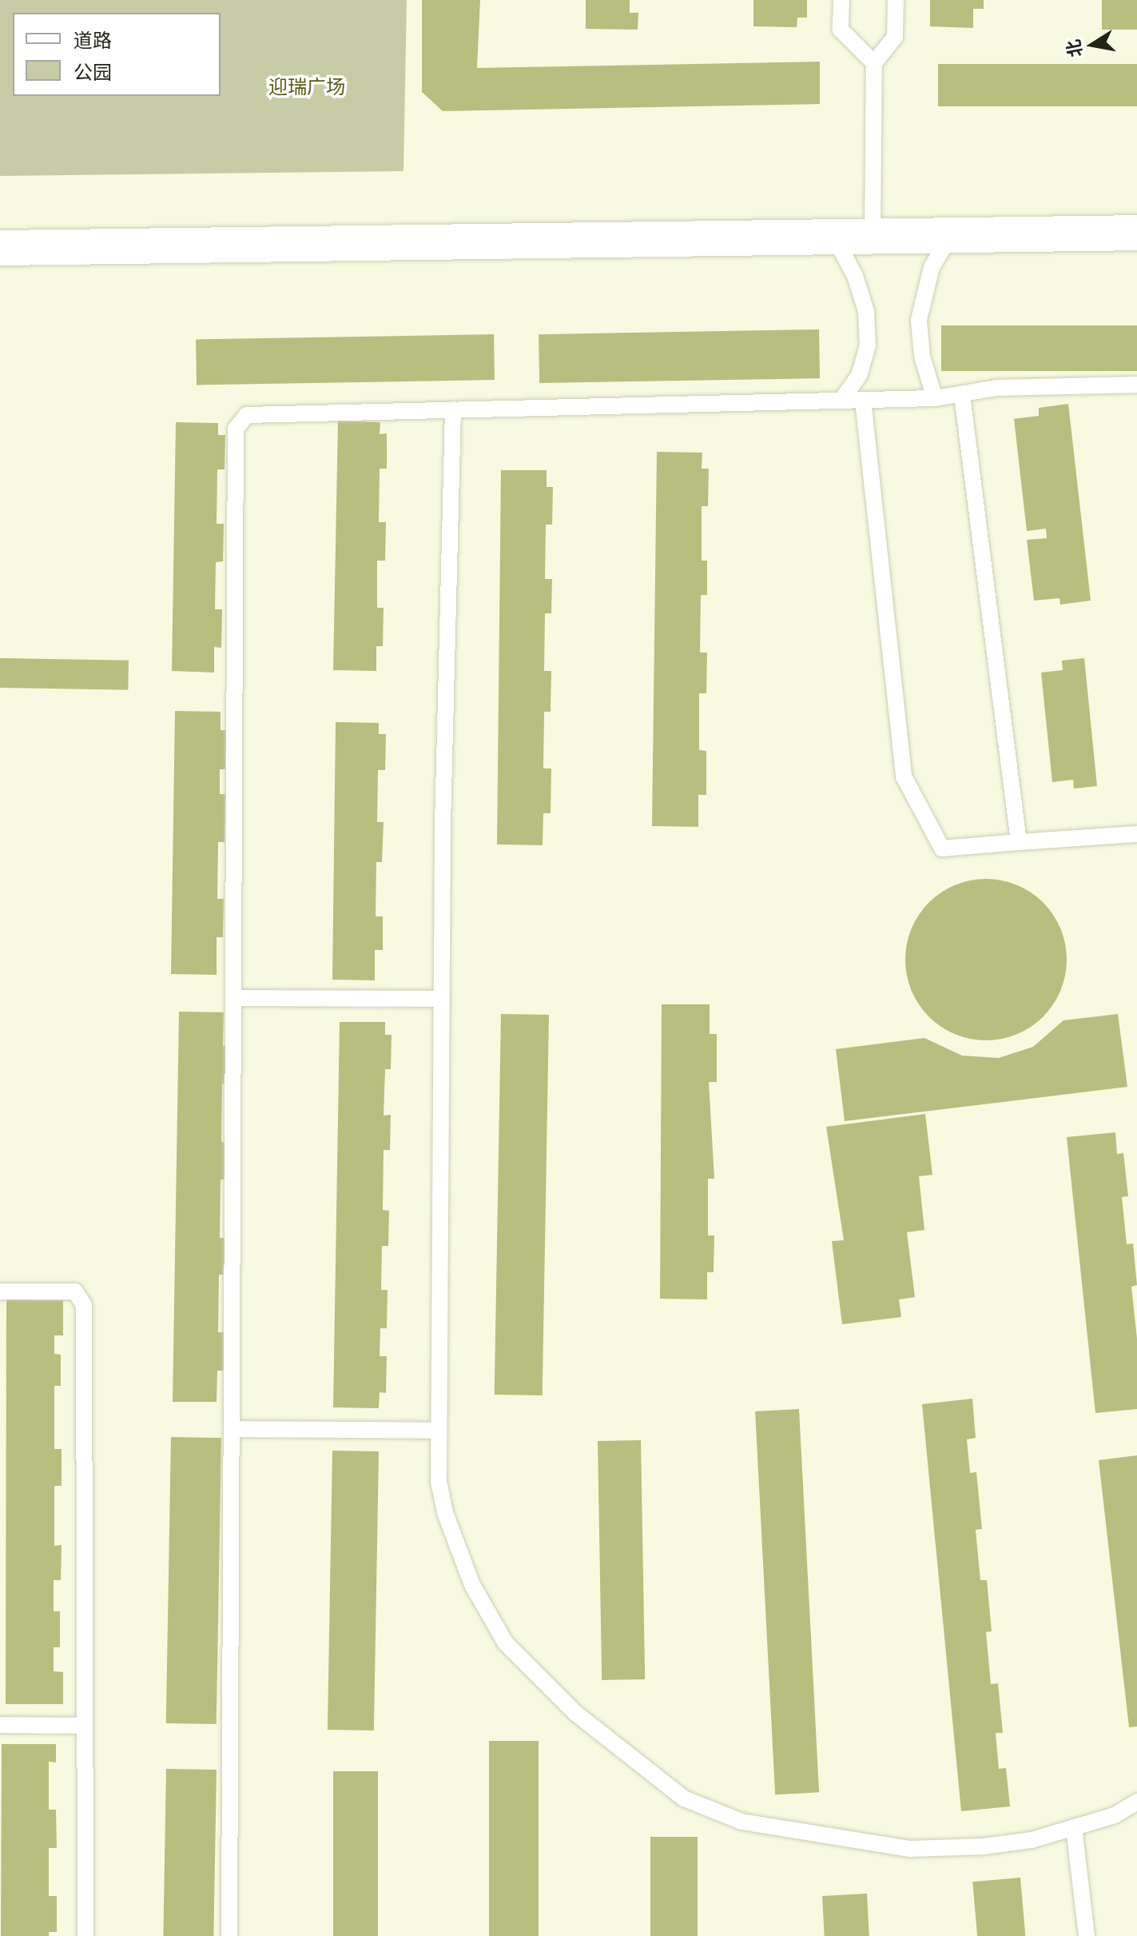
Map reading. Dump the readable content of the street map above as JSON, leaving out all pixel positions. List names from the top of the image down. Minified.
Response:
{"parks":["迎瑞广场"],"legend":["道路","公园"],"north":"left"}
